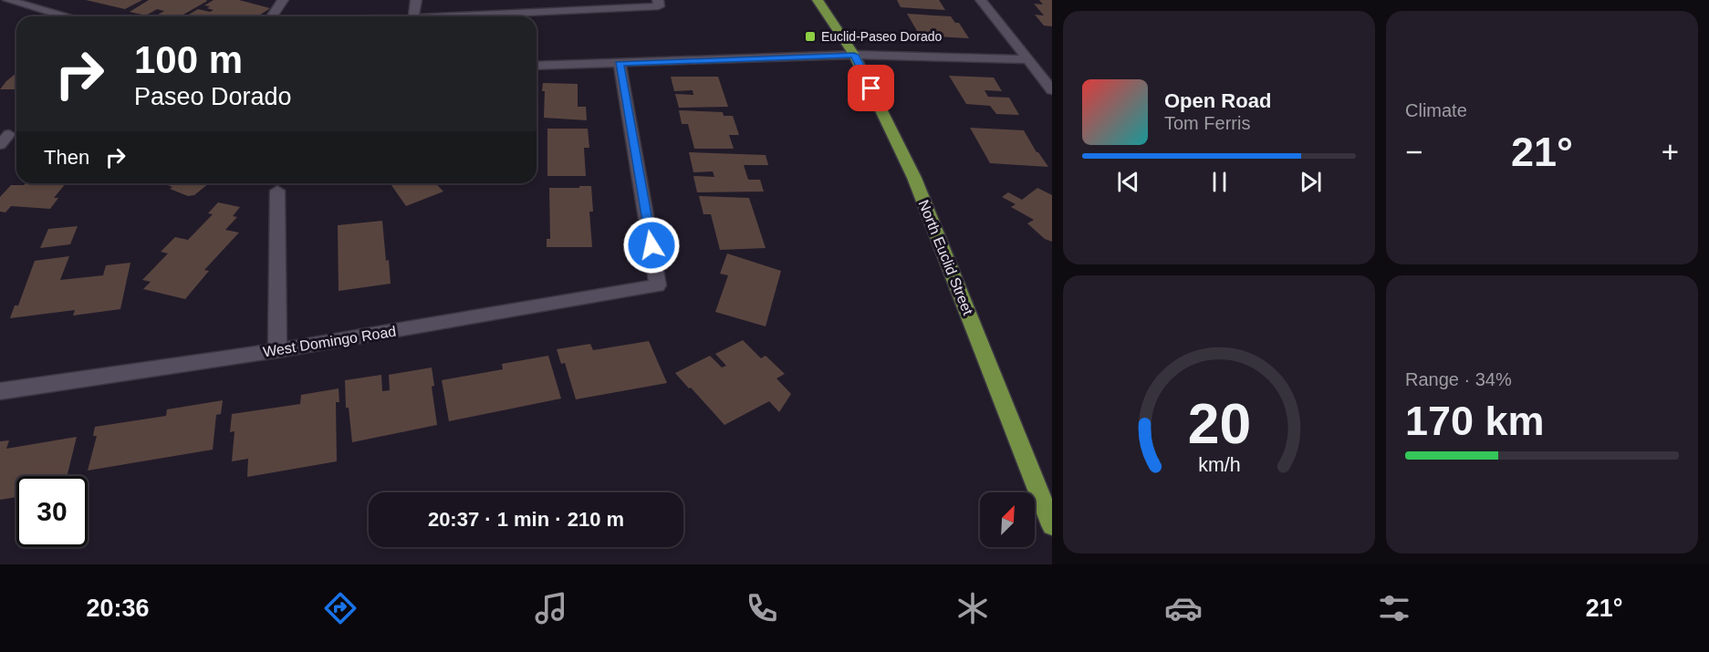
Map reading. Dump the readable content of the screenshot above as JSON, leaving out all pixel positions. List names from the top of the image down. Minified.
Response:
{"streets":{"main road":["North Euclid Street"],"street":["West Domingo Road"]},"places":{"transit":["Euclid-Paseo Dorado"]},"north":"top right","page":{"tile":["Climate",["Range · 34%","170 km"]],"turn":["100 m","Paseo Dorado"],"song":["Open Road","Tom Ferris"],"heat":["−","21°","+"],"then":"Then","limit":"30","trip":"20:37 · 1 min · 210 m","tabs":["20:36","21°"],"gauge":["20","km/h"]}}
